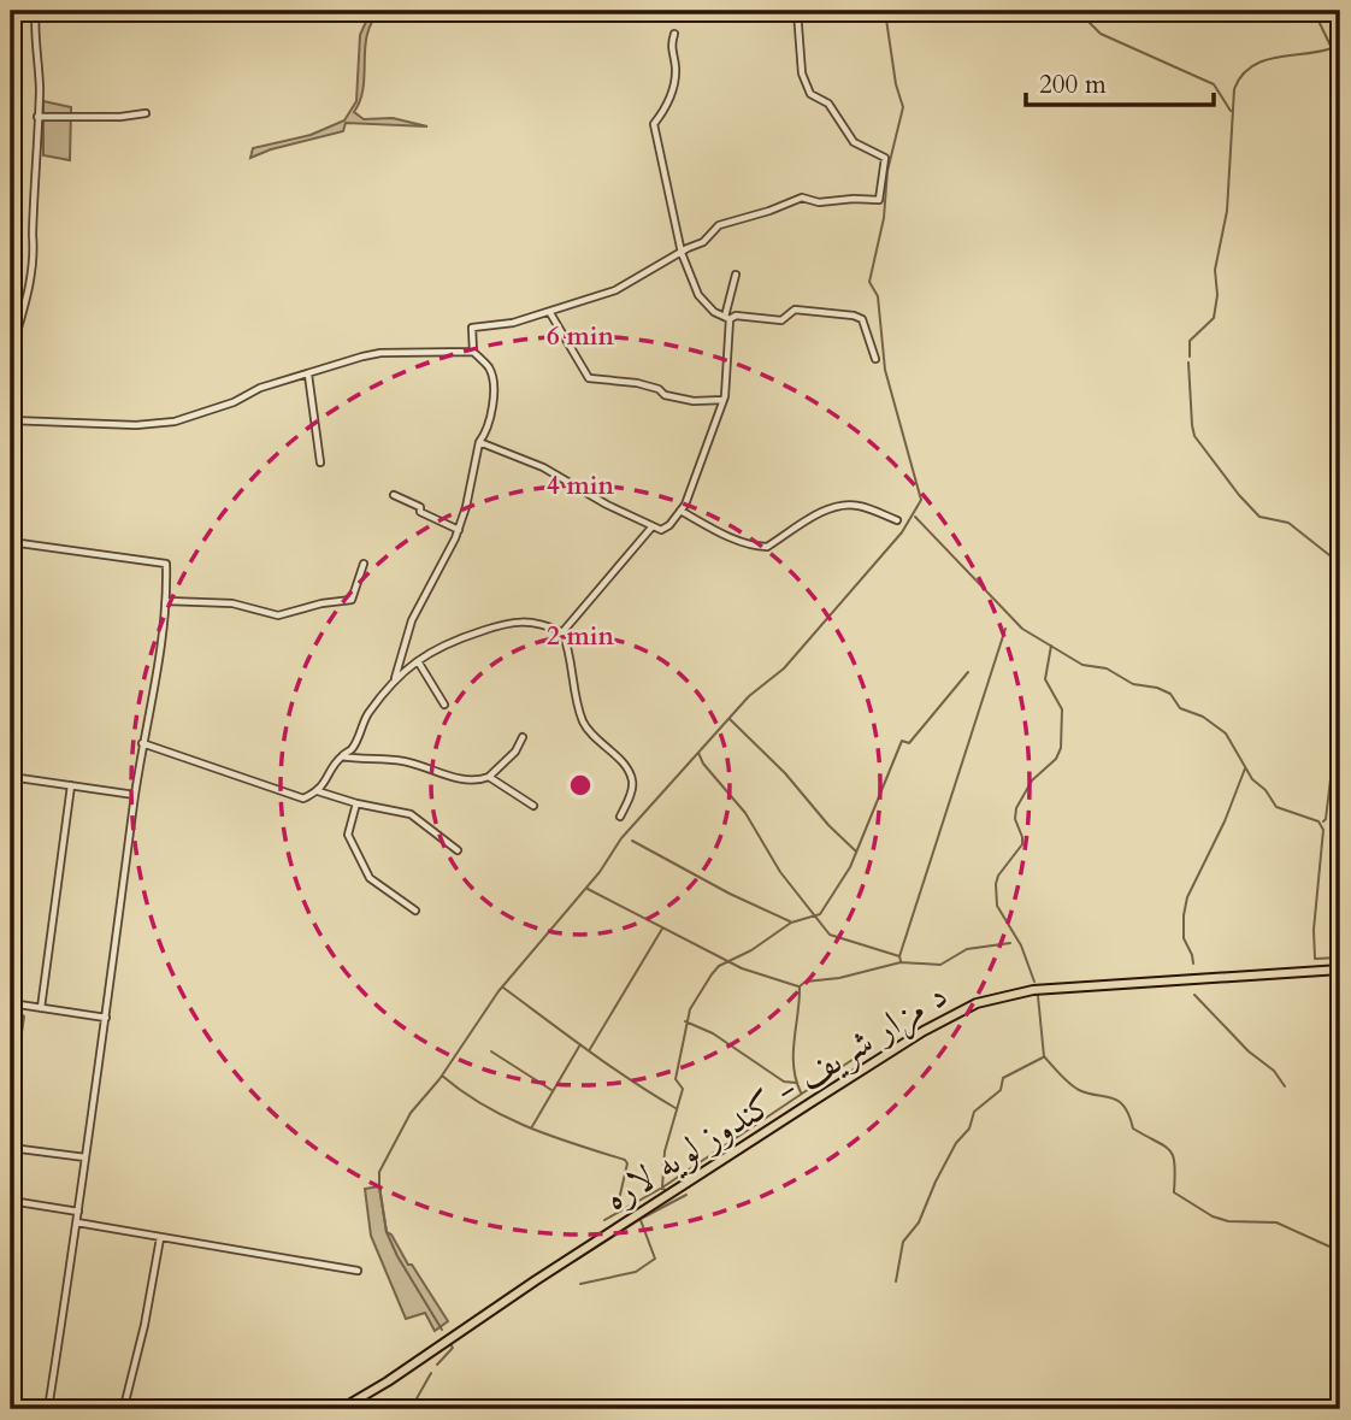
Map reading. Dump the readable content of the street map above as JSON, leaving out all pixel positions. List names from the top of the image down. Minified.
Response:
{"streets":{"main road":["د مزار شریف - کندوز لویه لاره"]},"scale_bar":"200 m","rings":["6 min","4 min","2 min"]}
